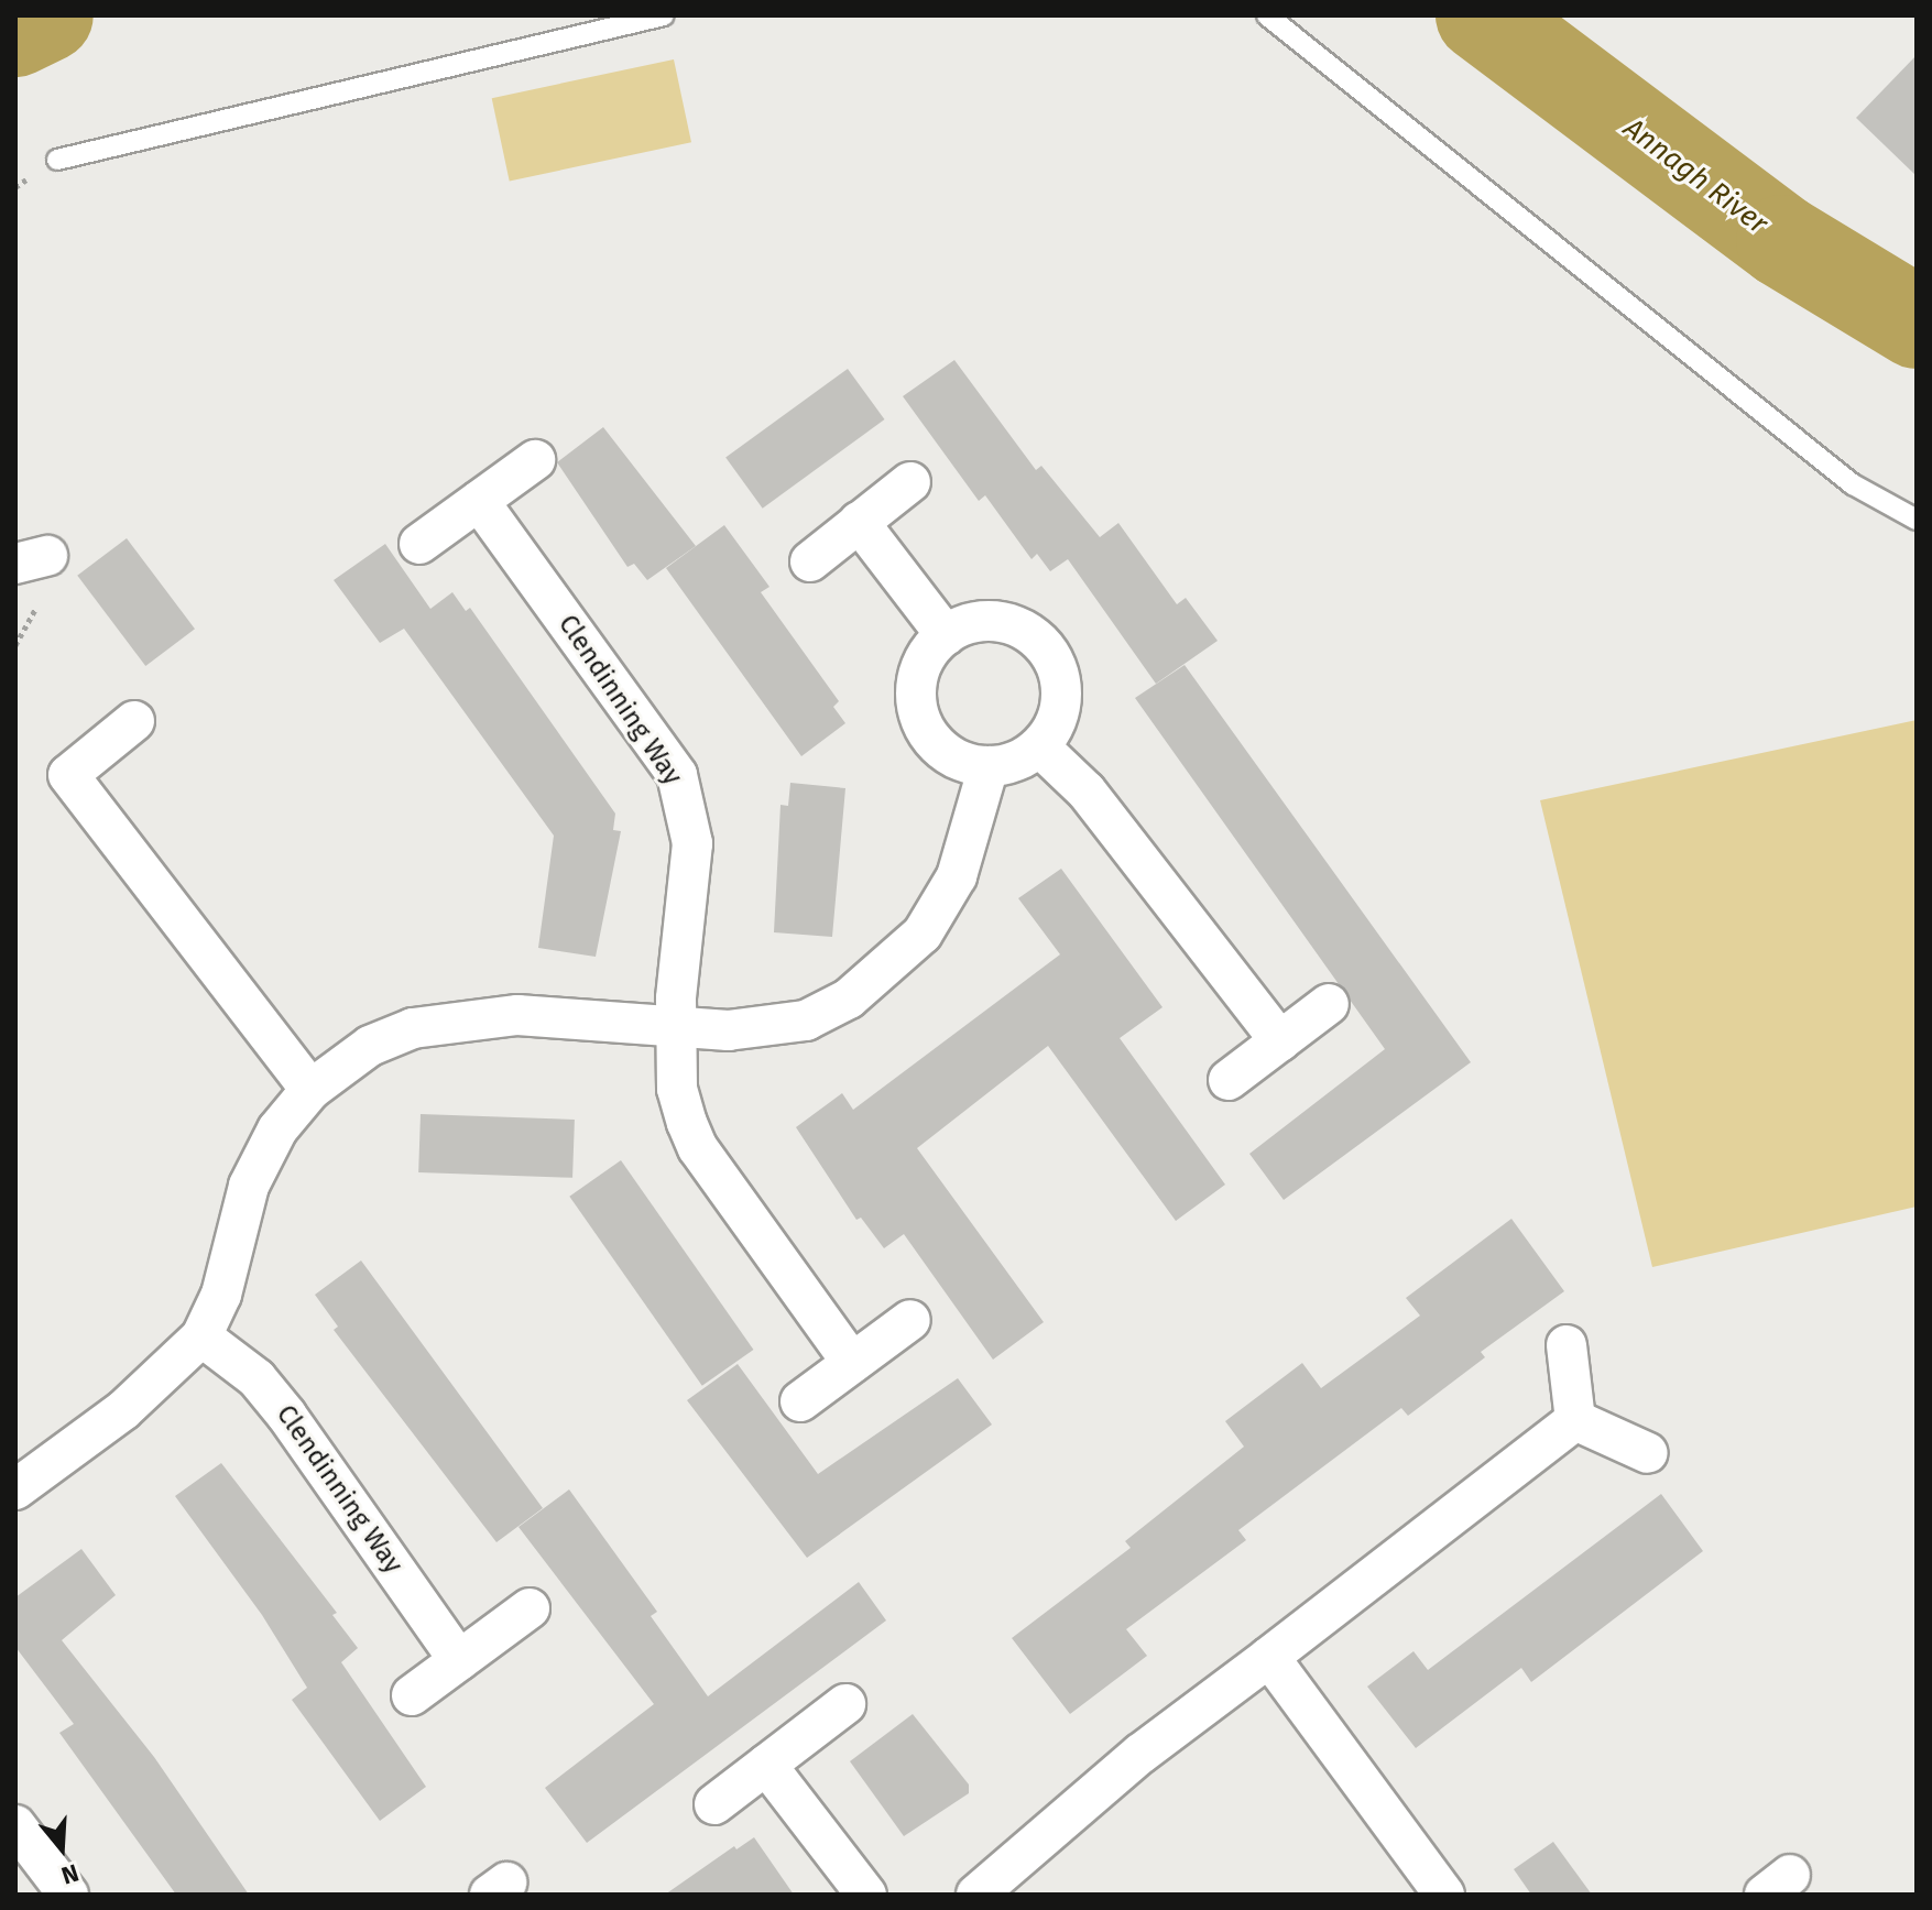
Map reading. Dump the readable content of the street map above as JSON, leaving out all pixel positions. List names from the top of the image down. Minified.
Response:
{"streets":{"street":["Clendinning Way"]},"water":["Annagh River"],"north":"bottom"}
